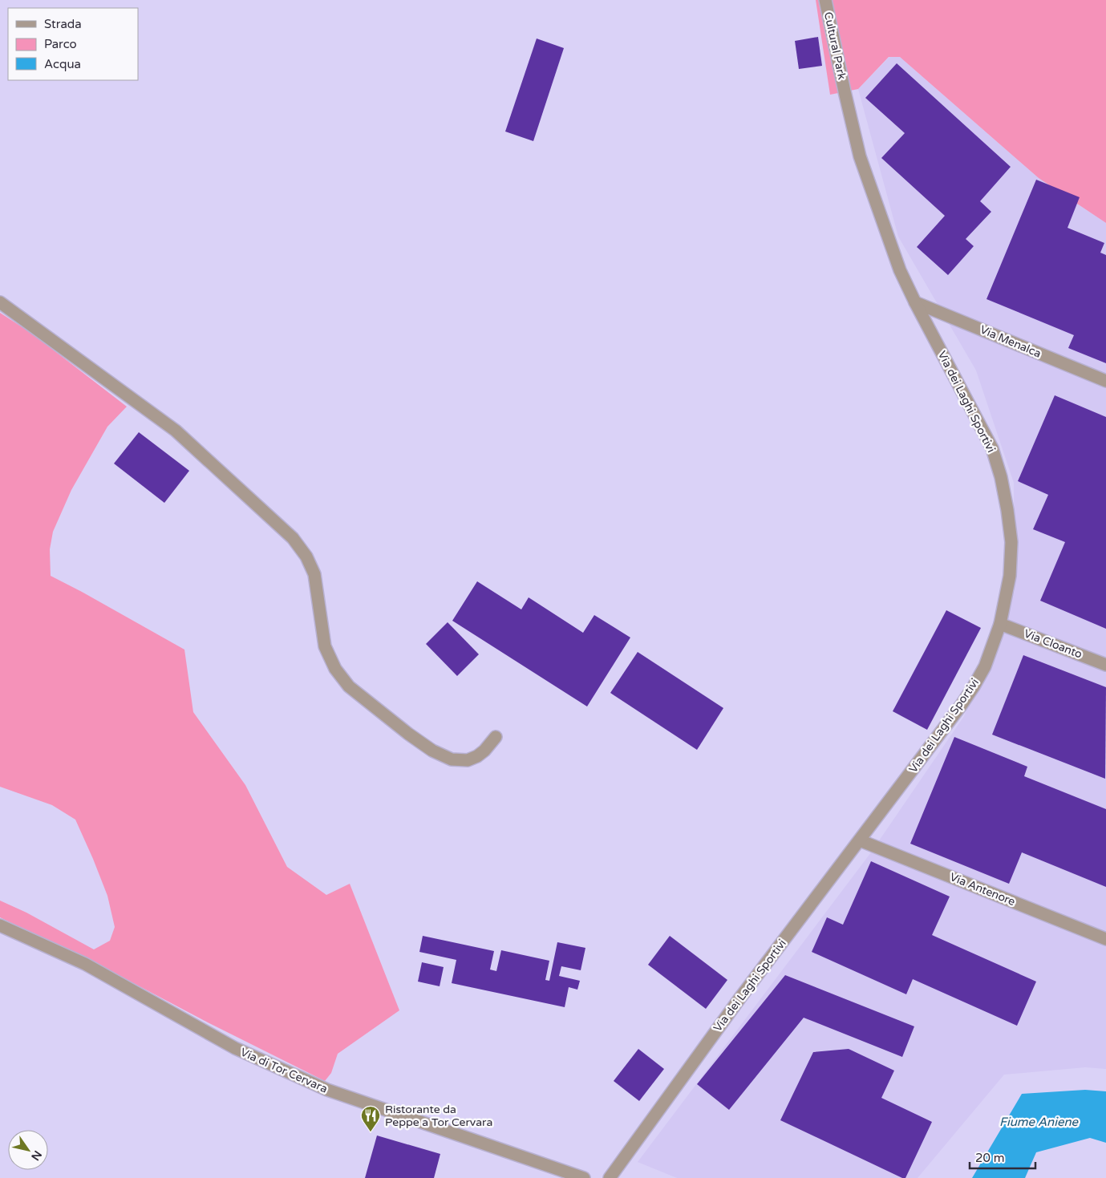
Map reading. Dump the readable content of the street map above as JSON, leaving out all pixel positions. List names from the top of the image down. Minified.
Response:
{"streets":{"street":["Cultural Park","Via Menalca","Via dei Laghi Sportivi","Via Cloanto","Via Antenore","Via di Tor Cervara"]},"crossings":[["Cultural Park","Via dei Laghi Sportivi"],["Via Menalca","Via dei Laghi Sportivi"],["Via dei Laghi Sportivi","Via Cloanto"],["Via dei Laghi Sportivi","Via Antenore"]],"water":["Fiume Aniene"],"places":{"restaurant":["Ristorante da Peppe a Tor Cervara"]},"legend":["Strada","Parco","Acqua"],"scale_bar":"20 m","north":"bottom right"}
